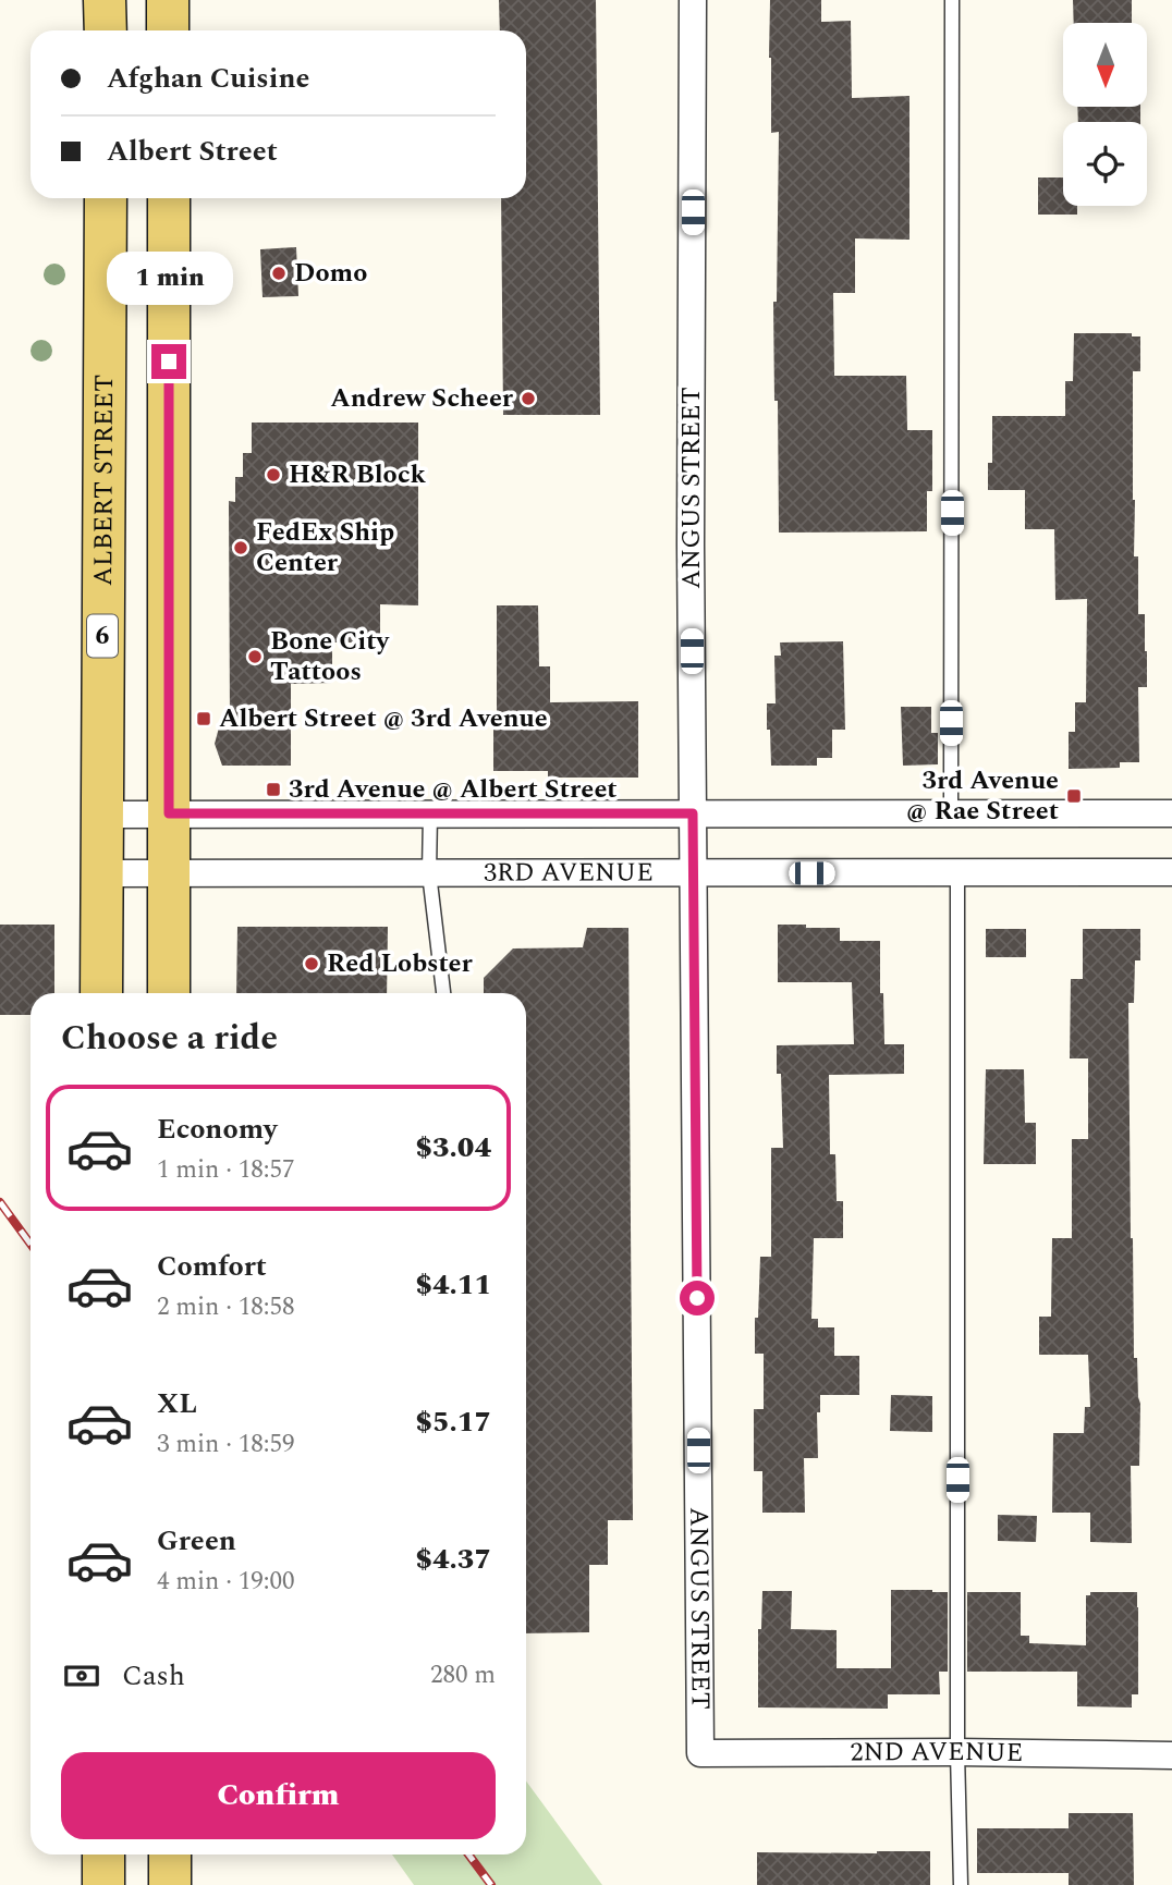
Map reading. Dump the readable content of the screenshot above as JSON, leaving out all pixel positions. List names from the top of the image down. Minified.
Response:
{"streets":{"main road":["ALBERT STREET","6"],"street":["ANGUS STREET","3RD AVENUE","2ND AVENUE"]},"crossings":[["ALBERT STREET","3RD AVENUE"],["ANGUS STREET","3RD AVENUE"],["ANGUS STREET","2ND AVENUE"]],"places":{"other":["Domo","Andrew Scheer","H&R Block","FedEx Ship Center","Bone City Tattoos","Red Lobster"],"transit":["Albert Street @ 3rd Avenue","3rd Avenue @ Albert Street","3rd Avenue @ Rae Street"]},"north":"bottom","page":{"banner":["Afghan Cuisine","Albert Street"],"bubble":"1 min","heading":"Choose a ride","list":[{"name":"Economy","note":"1 min · 18:57","value":"$3.04"},{"name":"Comfort","note":"2 min · 18:58","value":"$4.11"},{"name":"XL","note":"3 min · 18:59","value":"$5.17"},{"name":"Green","note":"4 min · 19:00","value":"$4.37"}],"pay":["Cash","280 m"],"buttons":"Confirm"}}
